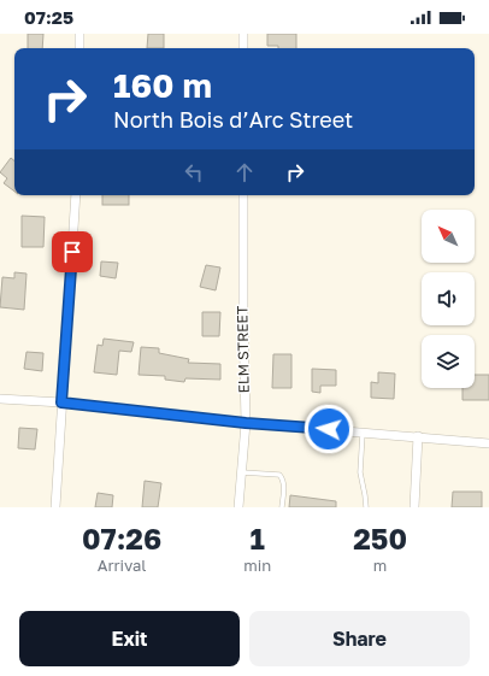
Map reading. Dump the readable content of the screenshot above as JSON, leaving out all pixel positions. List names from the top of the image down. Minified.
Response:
{"streets":{"street":["ELM STREET"]},"north":"top left","page":{"status":"07:25","turn":["160 m","North Bois d’Arc Street"],"eta":["07:26","Arrival","1","min","250","m"],"buttons":["Exit","Share"]}}
